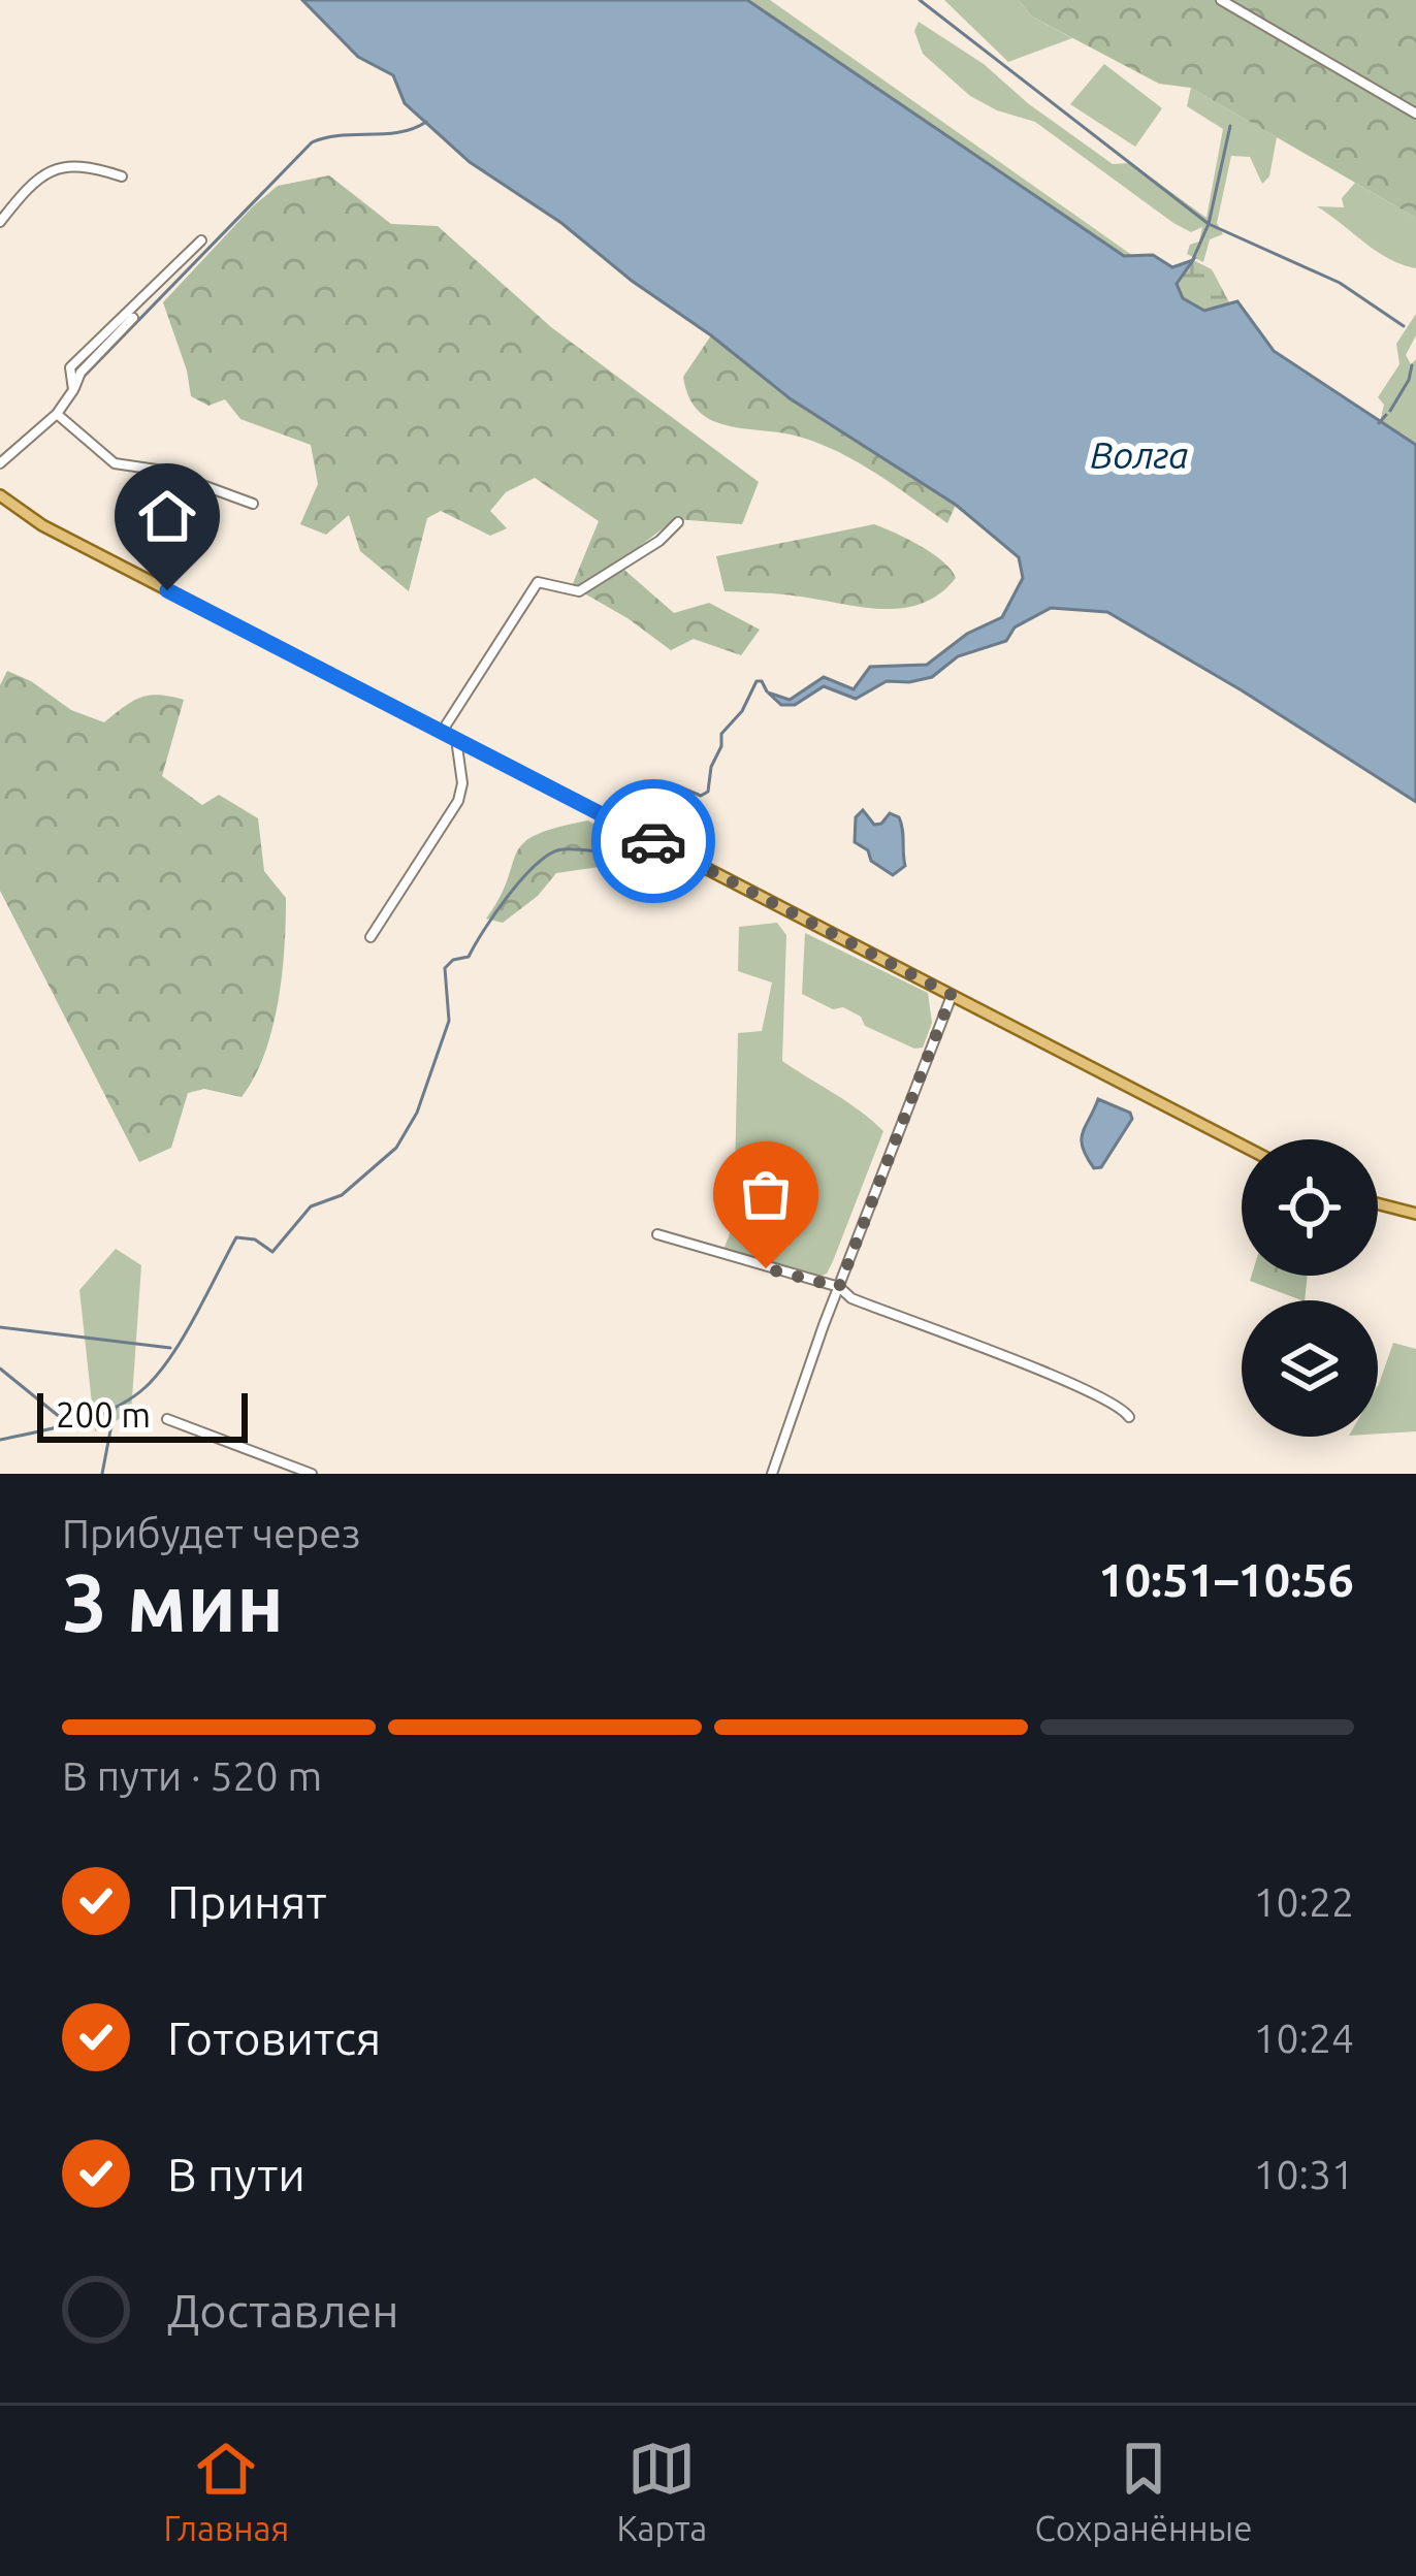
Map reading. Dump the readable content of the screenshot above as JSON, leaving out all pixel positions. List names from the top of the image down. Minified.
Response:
{"water":["Волга"],"scale_bar":"200 m","page":{"scale":"200 m","heading":["3 мин","Прибудет через","10:51–10:56"],"bar":"В пути · 520 m","list":[["Принят","10:22"],["Готовится","10:24"],["В пути","10:31"],"Доставлен"],"tabs":["Главная","Карта","Сохранённые"]}}
